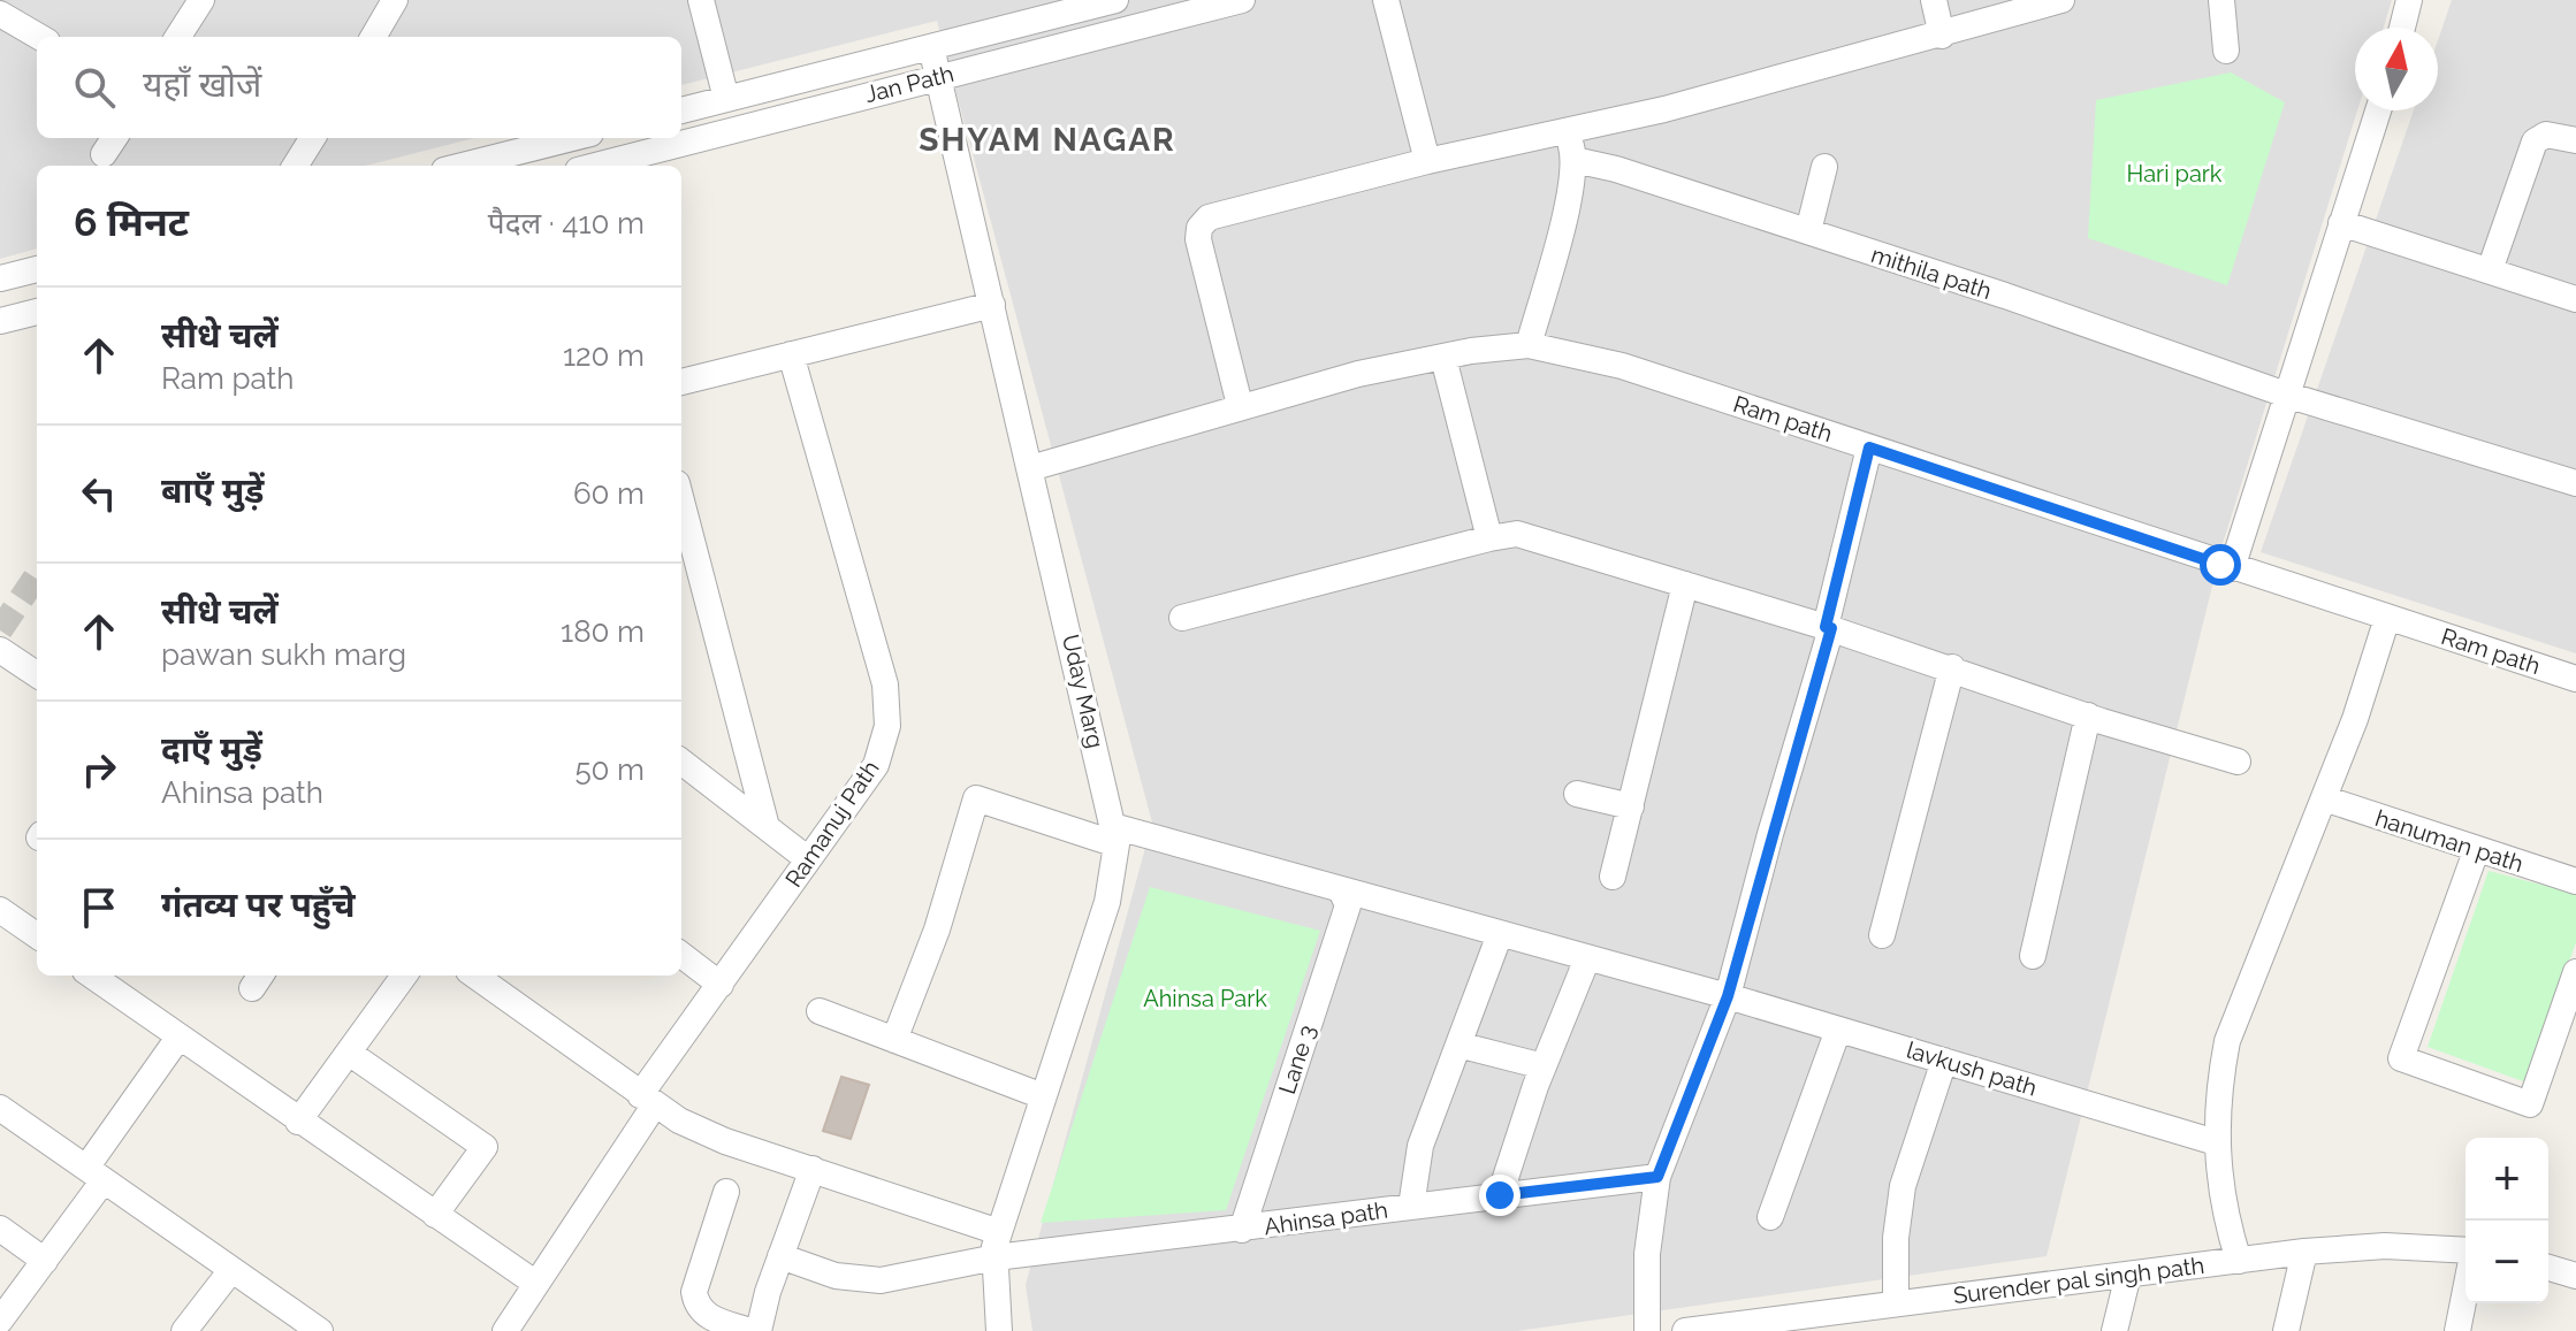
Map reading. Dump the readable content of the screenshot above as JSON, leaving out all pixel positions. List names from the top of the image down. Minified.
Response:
{"streets":{"street":["Jan Path","mithila path","Ram path","Uday Marg","Ramanuj Path","hanuman path","Lane 3","lavkush path","Ahinsa path","Surender pal singh path"]},"crossings":[["Jan Path","Uday Marg"],["Ram path","Uday Marg"],["Uday Marg","lavkush path"],["Uday Marg","Ahinsa path"],["Lane 3","lavkush path"],["Lane 3","Ahinsa path"]],"districts":["SHYAM NAGAR"],"parks":["Hari park","Ahinsa Park"],"north":"top","page":{"search":"यहाँ खोजें","heading":["6 मिनट","पैदल · 410 m"],"list":[["सीधे चलें","Ram path","120 m"],["बाएँ मुड़ें","60 m"],["सीधे चलें","pawan sukh marg","180 m"],["दाएँ मुड़ें","Ahinsa path","50 m"],"गंतव्य पर पहुँचे"],"map_buttons":["+","−"]}}
